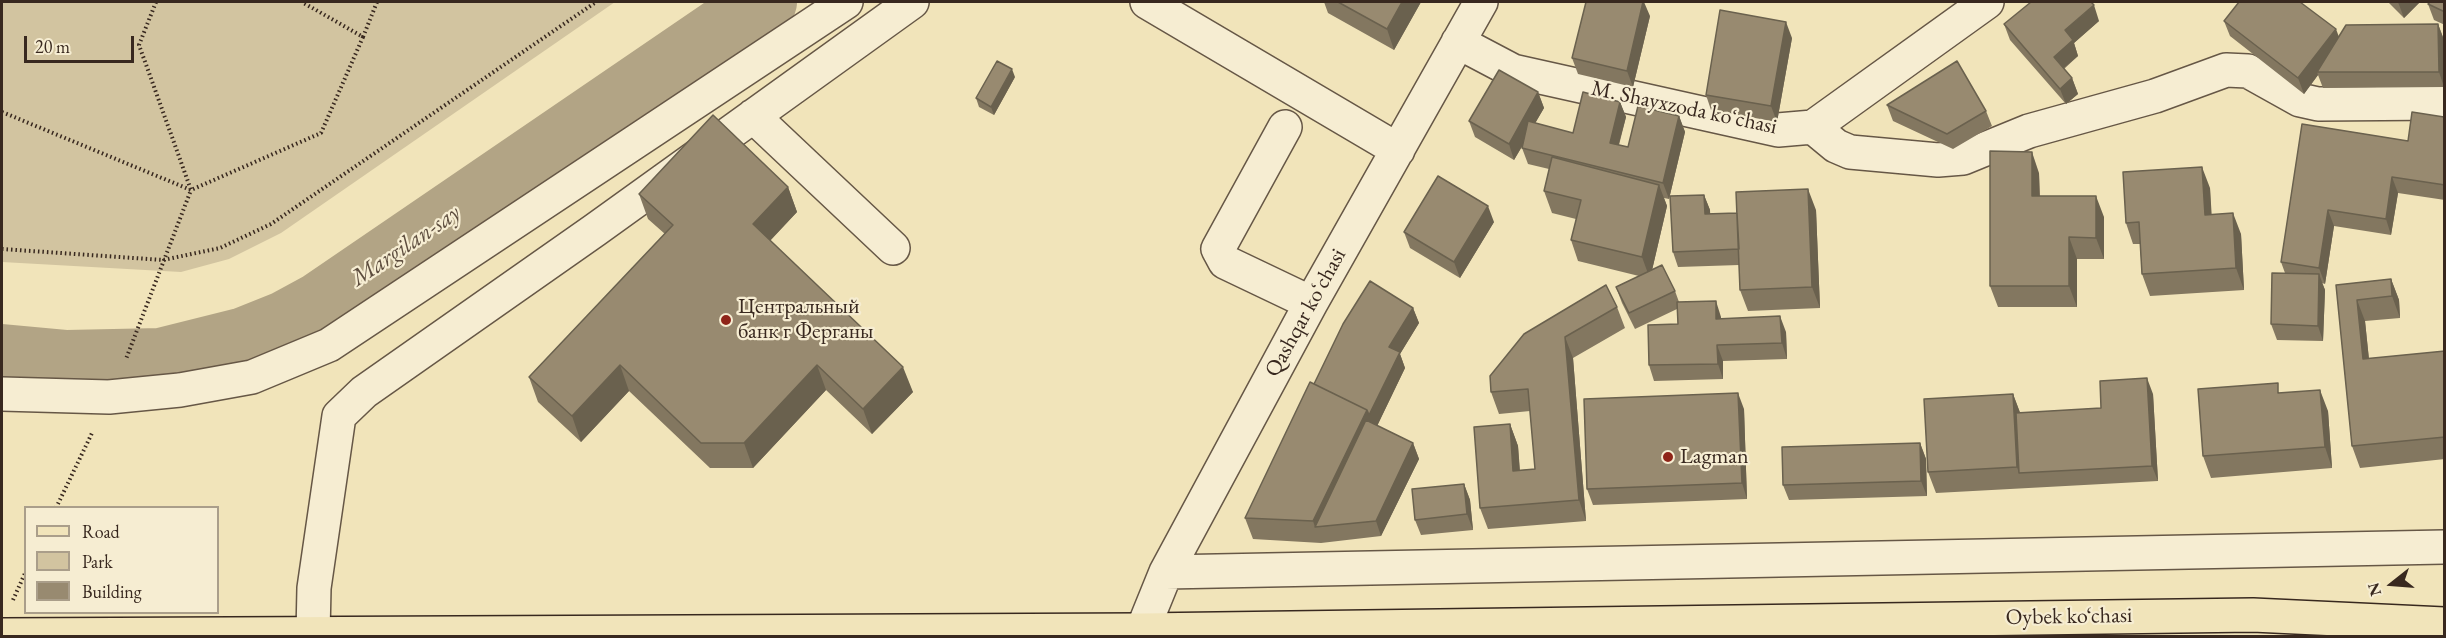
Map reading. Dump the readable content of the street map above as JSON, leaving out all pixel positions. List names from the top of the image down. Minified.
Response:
{"streets":{"main road":["Oybek ko‘chasi"],"street":["M. Shayxzoda koʻchasi","Qashqar koʻchasi"]},"crossings":[["M. Shayxzoda koʻchasi","Qashqar koʻchasi"],["Qashqar koʻchasi","Oybek ko‘chasi"]],"water":["Margilan-say"],"places":["Центральный банк г Ферганы","Lagman"],"legend":["Road","Park","Building"],"scale_bar":"20 m","north":"left"}
